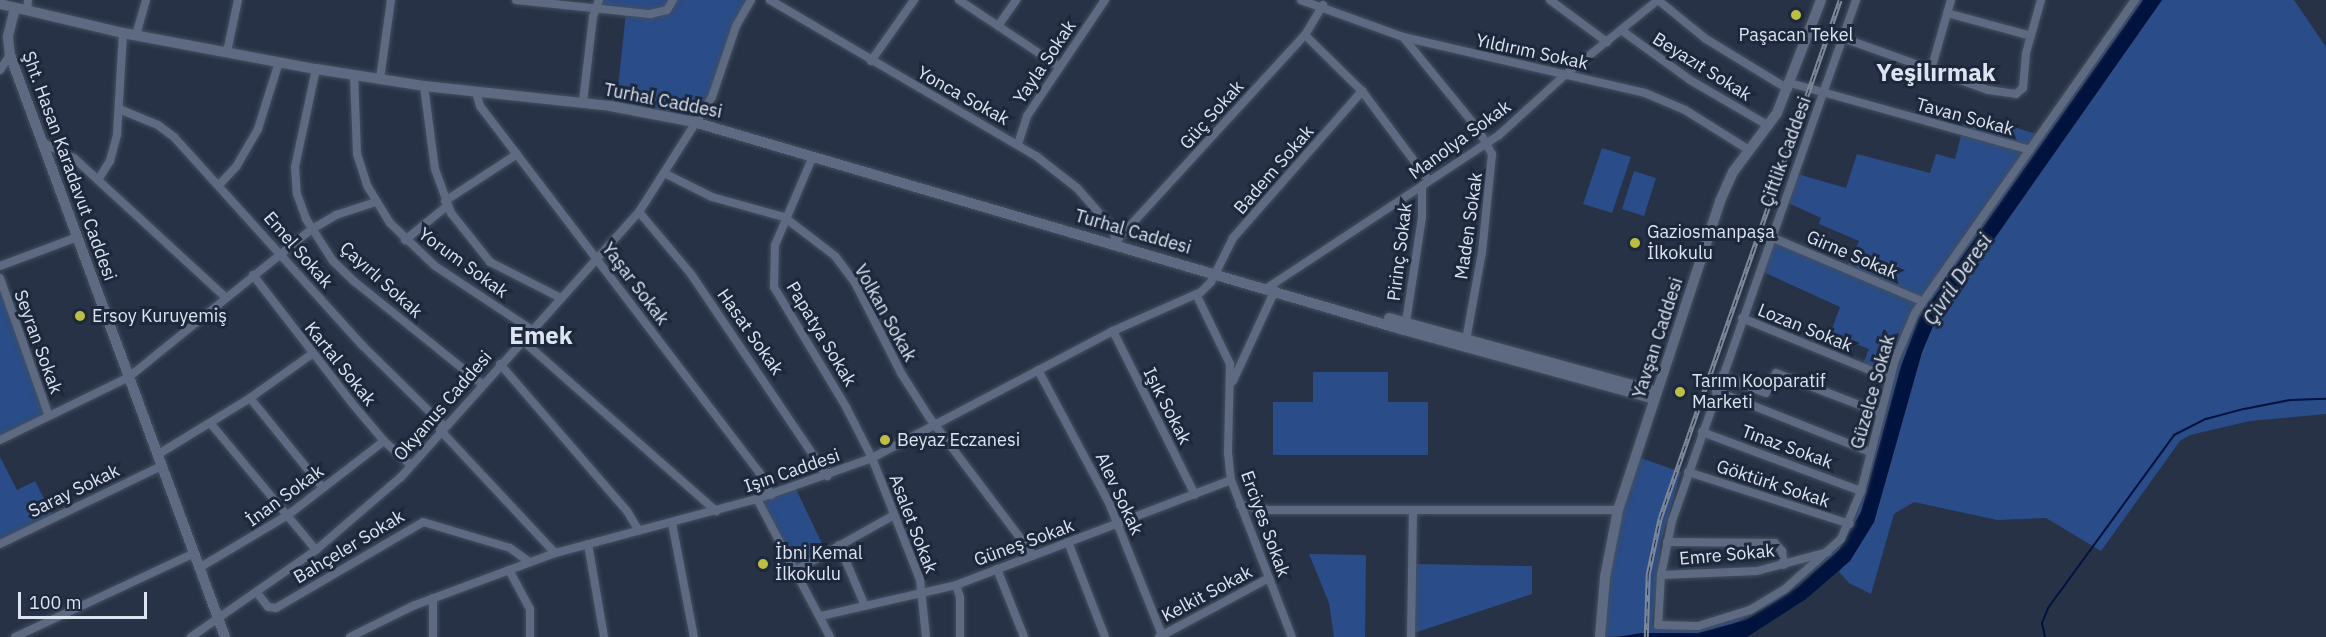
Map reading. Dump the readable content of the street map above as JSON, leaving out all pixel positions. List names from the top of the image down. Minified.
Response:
{"streets":{"street":["Yıldırım Sokak","Yayla Sokak","Beyazıt Sokak","Yonca Sokak","Turhal Caddesi","Güç Sokak","Tavan Sokak","Manolya Sokak","Çiftlik Caddesi","Şht. Hasan Karadavut Caddesi","Badem Sokak","Maden Sokak","Emel Sokak","Pirinç Sokak","Girne Sokak","Yorum Sokak","Çayırlı Sokak","Yaşar Sokak","Volkan Sokak","Lozan Sokak","Hasat Sokak","Papatya Sokak","Yavşan Caddesi","Seyran Sokak","Kartal Sokak","Güzelce Sokak","Okyanus Caddesi","Işık Sokak","Tınaz Sokak","Işın Caddesi","Göktürk Sokak","Saray Sokak","Alev Sokak","İnan Sokak","Asalet Sokak","Erciyes Sokak","Güneş Sokak","Bahçeler Sokak","Emre Sokak","Kelkit Sokak"]},"crossings":[["Yıldırım Sokak","Güç Sokak"],["Yıldırım Sokak","Manolya Sokak"],["Yıldırım Sokak","Yavşan Caddesi"],["Yayla Sokak","Yonca Sokak"],["Beyazıt Sokak","Manolya Sokak"],["Beyazıt Sokak","Yavşan Caddesi"],["Yonca Sokak","Turhal Caddesi"],["Yonca Sokak","Güç Sokak"],["Turhal Caddesi","Güç Sokak"],["Turhal Caddesi","Manolya Sokak"],["Turhal Caddesi","Şht. Hasan Karadavut Caddesi"],["Turhal Caddesi","Badem Sokak"],["Turhal Caddesi","Maden Sokak"],["Turhal Caddesi","Pirinç Sokak"],["Turhal Caddesi","Yorum Sokak"],["Turhal Caddesi","Çayırlı Sokak"],["Turhal Caddesi","Yaşar Sokak"],["Turhal Caddesi","Papatya Sokak"],["Turhal Caddesi","Yavşan Caddesi"],["Turhal Caddesi","Okyanus Caddesi"],["Turhal Caddesi","Işın Caddesi"],["Turhal Caddesi","Erciyes Sokak"],["Güç Sokak","Pirinç Sokak"],["Tavan Sokak","Manolya Sokak"],["Tavan Sokak","Çiftlik Caddesi"],["Tavan Sokak","Yavşan Caddesi"],["Tavan Sokak","Güzelce Sokak"],["Manolya Sokak","Maden Sokak"],["Manolya Sokak","Pirinç Sokak"],["Manolya Sokak","Erciyes Sokak"],["Çiftlik Caddesi","Girne Sokak"],["Çiftlik Caddesi","Lozan Sokak"],["Çiftlik Caddesi","Güzelce Sokak"],["Çiftlik Caddesi","Tınaz Sokak"],["Çiftlik Caddesi","Göktürk Sokak"],["Çiftlik Caddesi","Emre Sokak"],["Şht. Hasan Karadavut Caddesi","Okyanus Caddesi"],["Şht. Hasan Karadavut Caddesi","Saray Sokak"],["Şht. Hasan Karadavut Caddesi","İnan Sokak"],["Badem Sokak","Pirinç Sokak"],["Badem Sokak","Işın Caddesi"],["Emel Sokak","Okyanus Caddesi"],["Emel Sokak","Işın Caddesi"],["Girne Sokak","Güzelce Sokak"],["Yorum Sokak","Okyanus Caddesi"],["Çayırlı Sokak","Okyanus Caddesi"],["Yaşar Sokak","Okyanus Caddesi"],["Yaşar Sokak","Işın Caddesi"],["Volkan Sokak","Papatya Sokak"],["Volkan Sokak","Okyanus Caddesi"],["Volkan Sokak","Işın Caddesi"],["Volkan Sokak","Güneş Sokak"],["Lozan Sokak","Güzelce Sokak"],["Hasat Sokak","Okyanus Caddesi"],["Hasat Sokak","Işın Caddesi"],["Papatya Sokak","Işın Caddesi"],["Papatya Sokak","Asalet Sokak"],["Kartal Sokak","Okyanus Caddesi"],["Kartal Sokak","Saray Sokak"],["Kartal Sokak","İnan Sokak"],["Güzelce Sokak","Tınaz Sokak"],["Güzelce Sokak","Göktürk Sokak"],["Güzelce Sokak","Emre Sokak"],["Okyanus Caddesi","Bahçeler Sokak"],["Işık Sokak","Işın Caddesi"],["Işık Sokak","Güneş Sokak"],["Işın Caddesi","Alev Sokak"],["Işın Caddesi","Asalet Sokak"],["Işın Caddesi","Erciyes Sokak"],["Işın Caddesi","Bahçeler Sokak"],["Alev Sokak","Güneş Sokak"],["Alev Sokak","Kelkit Sokak"],["Asalet Sokak","Güneş Sokak"],["Erciyes Sokak","Güneş Sokak"],["Erciyes Sokak","Kelkit Sokak"]],"districts":["Yeşilırmak","Emek"],"water":["Çivril Deresi"],"places":["Paşacan Tekel","Gaziosmanpaşa İlkokulu","Ersoy Kuruyemiş","Tarım Kooparatif Marketi","Beyaz Eczanesi","İbni Kemal İlkokulu"],"scale_bar":"100 m"}
